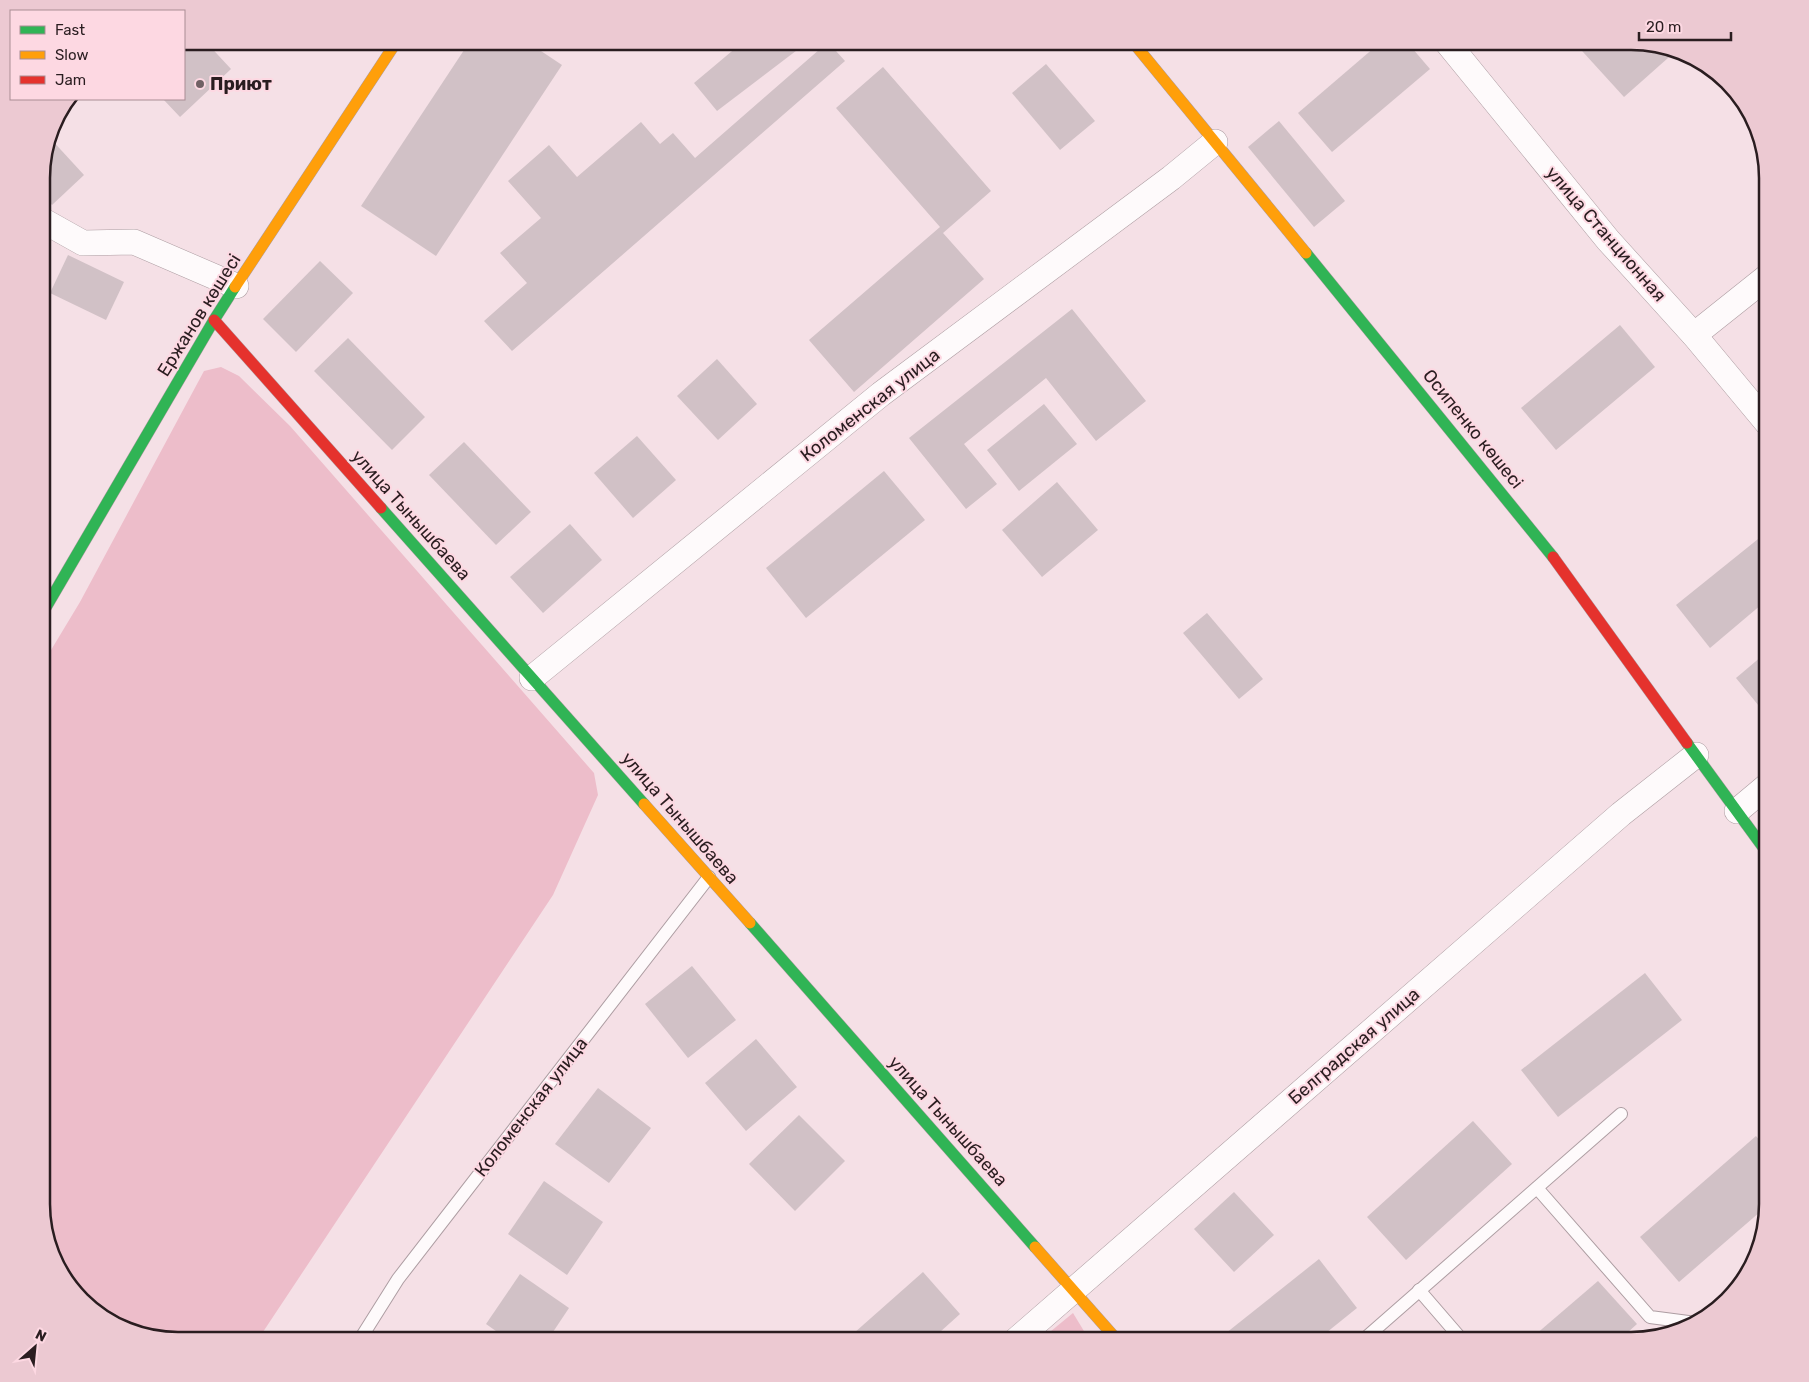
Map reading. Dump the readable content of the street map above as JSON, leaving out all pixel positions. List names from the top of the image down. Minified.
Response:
{"streets":{"main road":["Ержанов көшесі","Осипенко көшесі","улица Тынышбаева"],"street":["улица Станционная","Коломенская улица","Белградская улица"]},"crossings":[["Ержанов көшесі","улица Тынышбаева"],["Коломенская улица","Осипенко көшесі"],["Коломенская улица","улица Тынышбаева"],["Осипенко көшесі","Белградская улица"],["улица Тынышбаева","Белградская улица"]],"places":["Приют"],"legend":["Fast","Slow","Jam"],"scale_bar":"20 m","north":"top right"}
